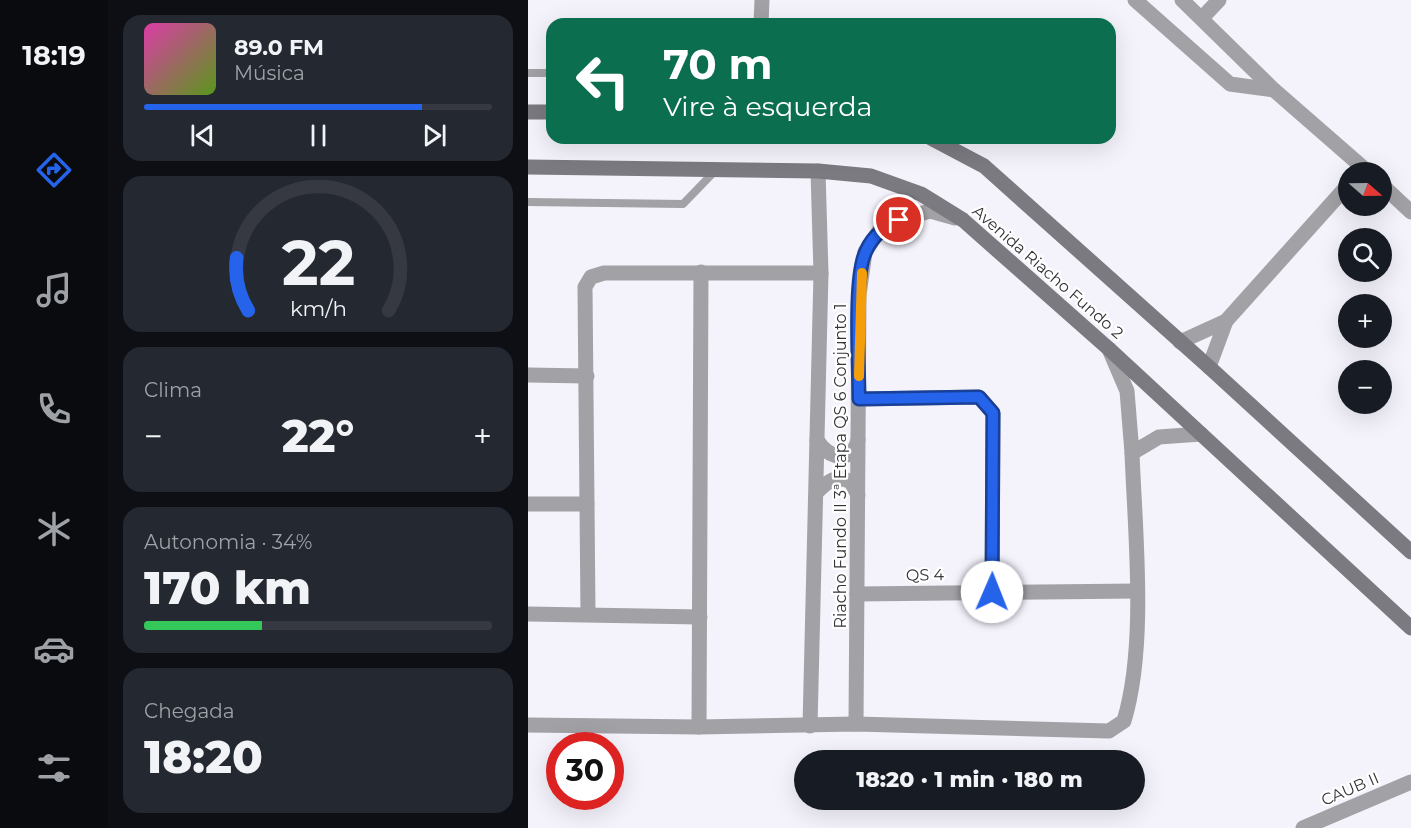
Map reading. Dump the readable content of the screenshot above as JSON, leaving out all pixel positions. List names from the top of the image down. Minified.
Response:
{"streets":{"main road":["Avenida Riacho Fundo 2"],"street":["Riacho Fundo II 3ª Etapa QS 6 Conjunto 1","QS 4","CAUB II"]},"crossings":[["Avenida Riacho Fundo 2","Riacho Fundo II 3ª Etapa QS 6 Conjunto 1"],["Riacho Fundo II 3ª Etapa QS 6 Conjunto 1","QS 4"]],"north":"right","page":{"tabs":"18:19","turn":["70 m","Vire à esquerda"],"song":["89.0 FM","Música"],"map_buttons":["+","−"],"tile":["Clima",["Autonomia · 34%","170 km"],["Chegada","18:20"]],"heat":["−","22°","+"],"limit":"30","trip":"18:20 · 1 min · 180 m","gauge":["22","km/h"]}}
